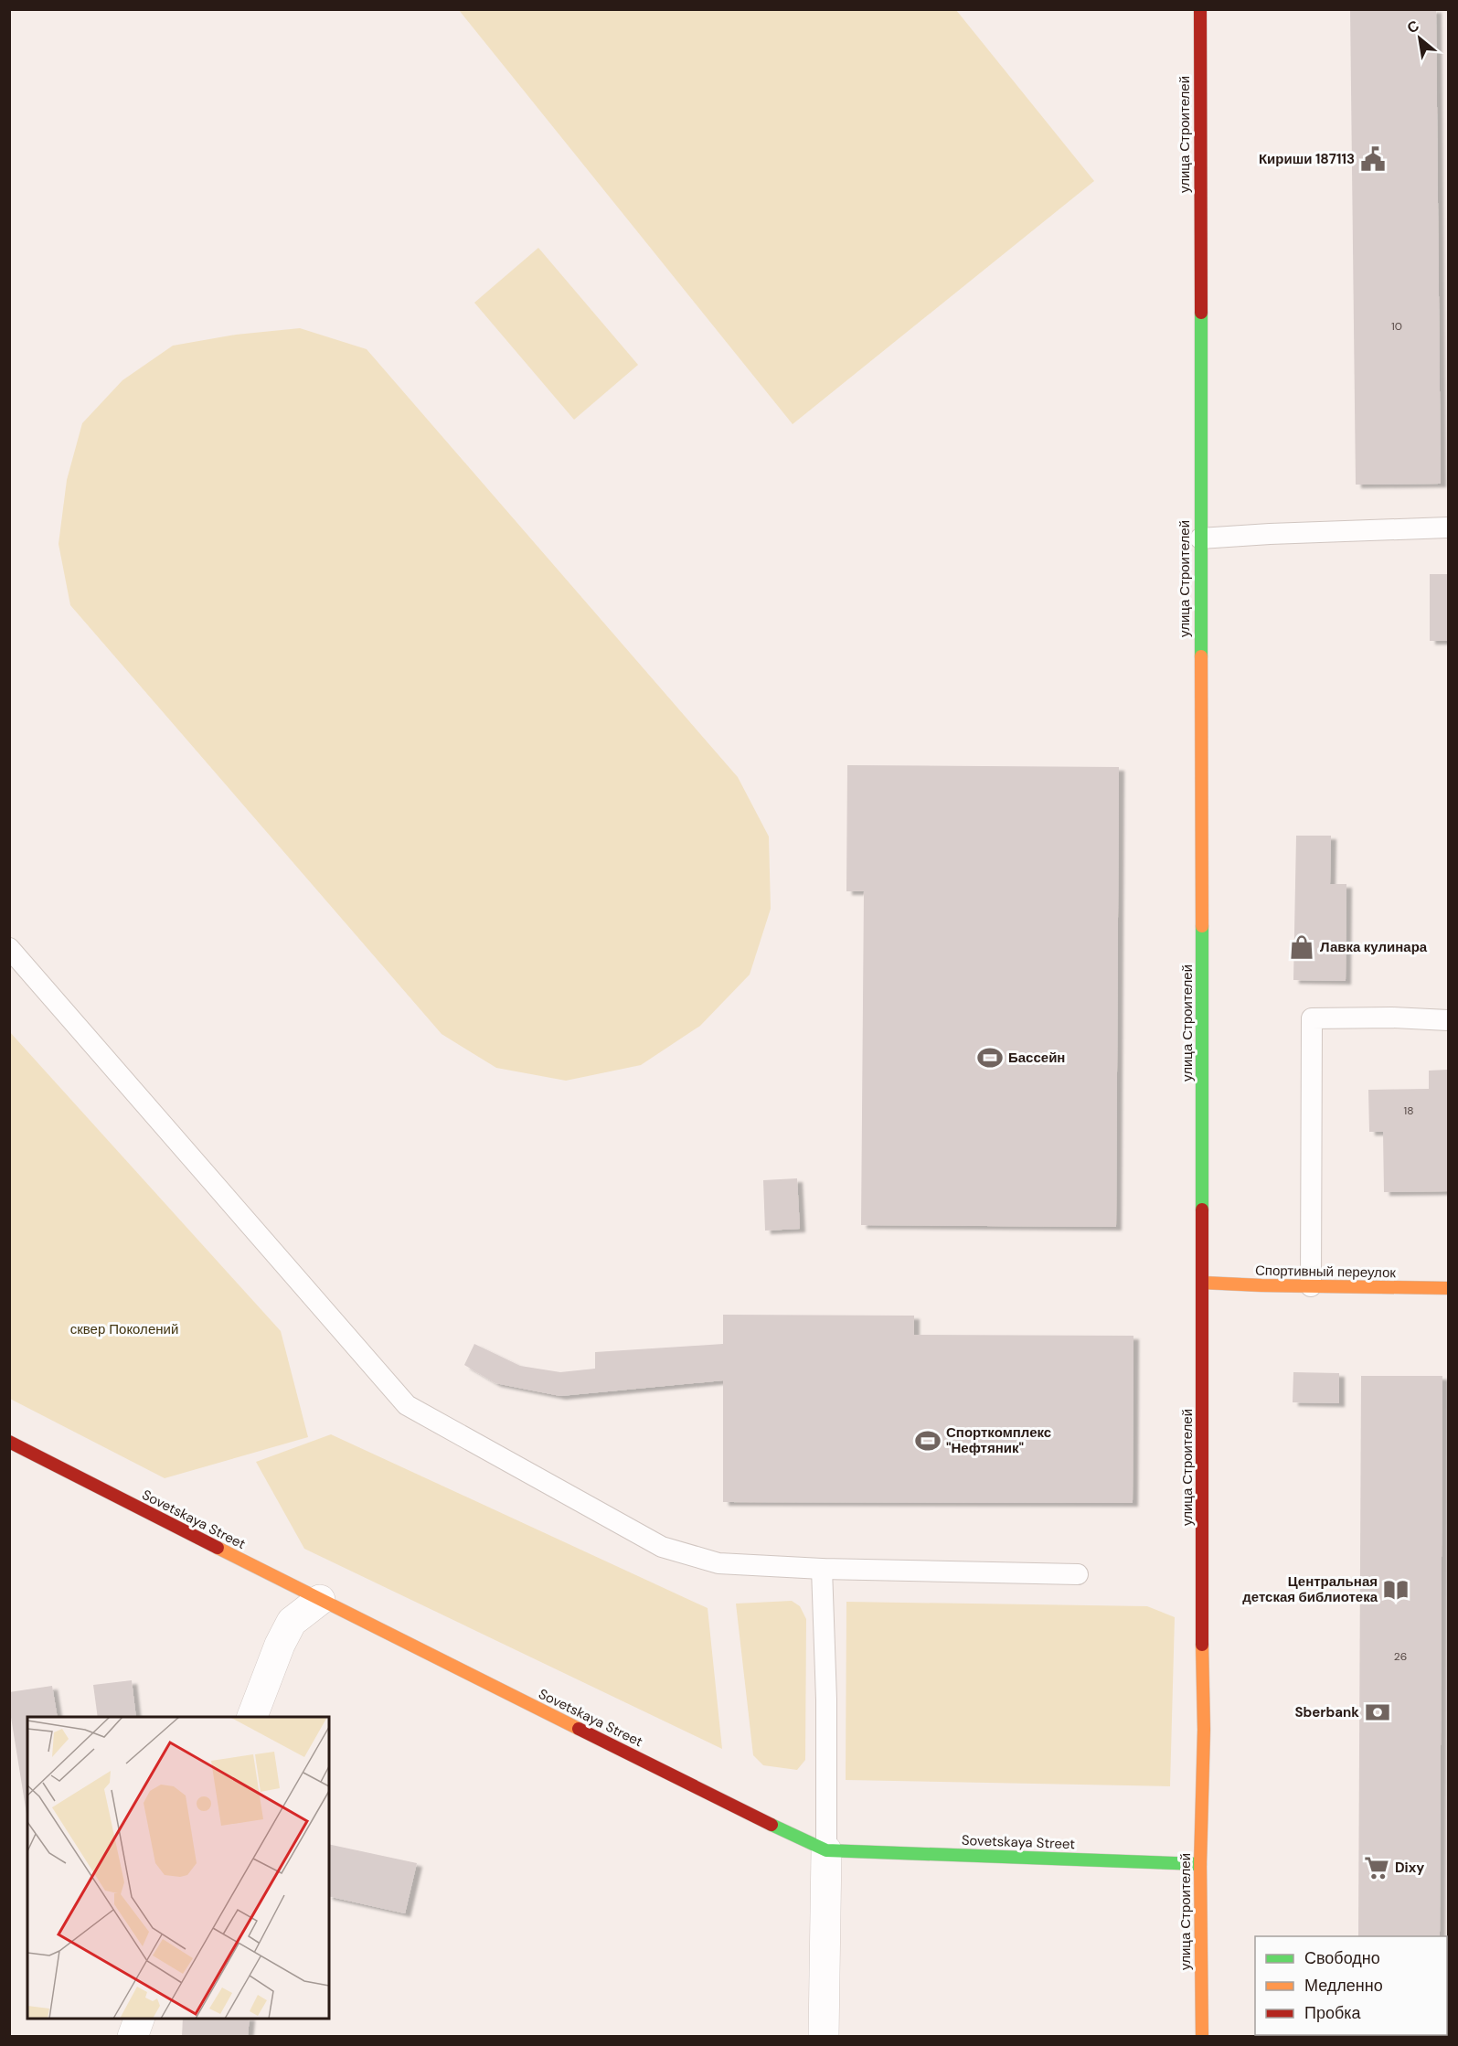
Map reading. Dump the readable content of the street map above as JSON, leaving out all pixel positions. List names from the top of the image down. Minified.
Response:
{"streets":{"street":["улица Строителей","Спортивный переулок","Sovetskaya Street"]},"crossings":[["улица Строителей","Спортивный переулок"],["улица Строителей","Sovetskaya Street"]],"parks":["сквер Поколений"],"places":{"public building":["Кириши 187113"],"shop":["Лавка кулинара"],"sports":["Бассейн","Спорткомплекс \"Нефтяник\""],"library":["Центральная детская библиотека"],"bank":["Sberbank"],"supermarket":["Dixy"]},"house_numbers":["10","18","26"],"legend":["Свободно","Медленно","Пробка"],"north":"top left"}
